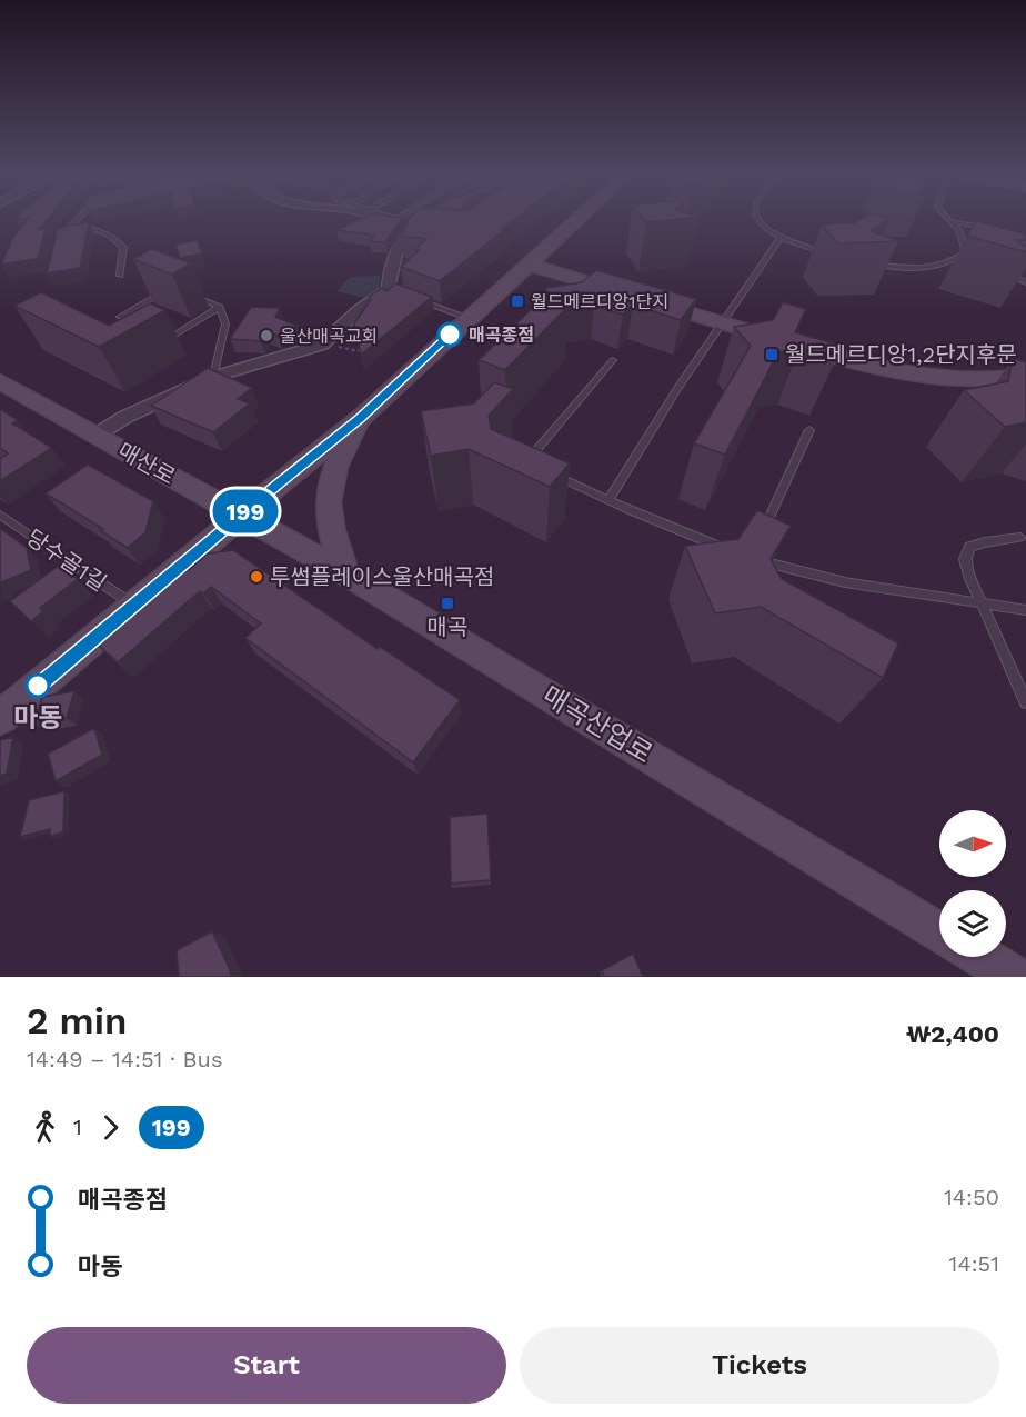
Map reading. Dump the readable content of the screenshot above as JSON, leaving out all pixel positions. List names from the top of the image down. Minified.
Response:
{"streets":{"street":["매산로","매곡산업로"],"lane":["당수골1길"]},"crossings":[["매산로","매곡산업로"]],"places":{"transit":["월드메르디앙1단지","월드메르디앙1,2단지후문","매곡"],"other":["매곡종점","울산매곡교회","투썸플레이스울산매곡점","마동"]},"lines":["bus line 199"],"north":"right","page":{"on_map":"199","heading":["2 min","14:49 – 14:51 · Bus","₩2,400"],"legs":["1","199"],"list":[{"name":"매곡종점","value":"14:50"},{"name":"마동","value":"14:51"}],"buttons":["Start","Tickets"]}}
